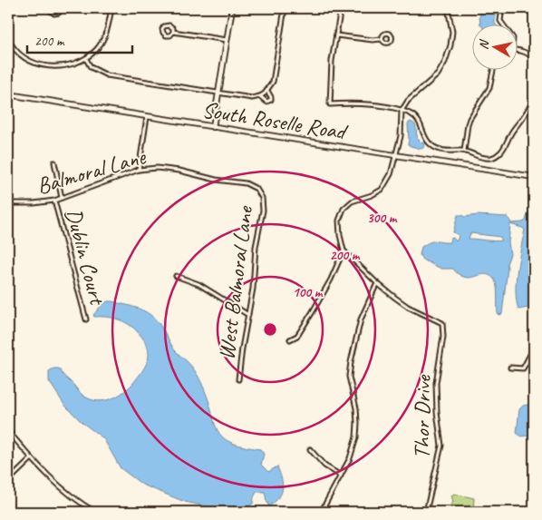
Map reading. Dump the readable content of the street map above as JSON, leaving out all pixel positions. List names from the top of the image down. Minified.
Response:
{"streets":{"main road":["South Roselle Road"],"street":["Balmoral Lane","Dublin Court","West Balmoral Lane","Thor Drive"]},"crossings":[["Balmoral Lane","Dublin Court"],["Balmoral Lane","West Balmoral Lane"]],"scale_bar":"200 m","north":"left","rings":["300 m","200 m","100 m"]}
